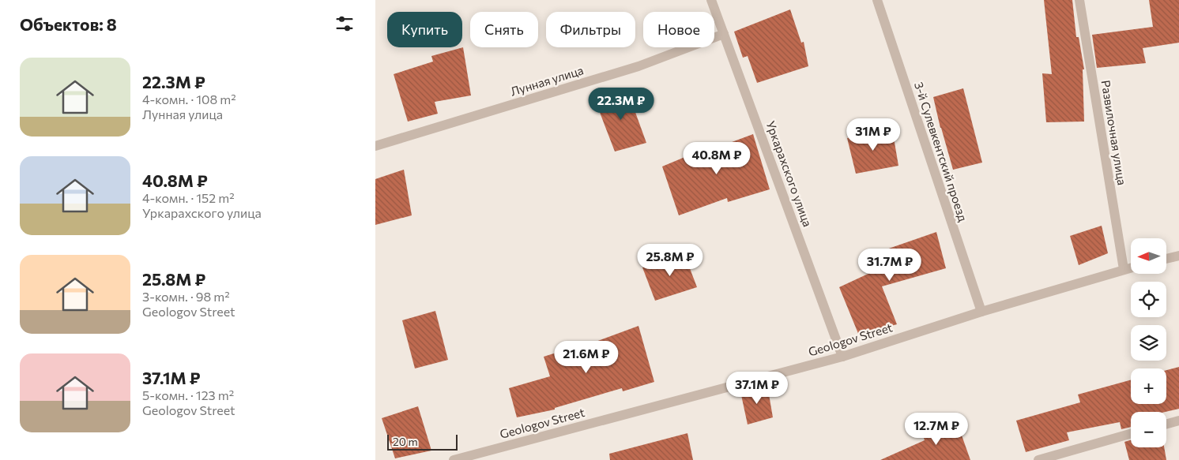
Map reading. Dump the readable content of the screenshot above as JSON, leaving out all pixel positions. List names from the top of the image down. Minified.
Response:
{"streets":{"street":["Лунная улица","Развилочная улица","3-й Сулевкентский проезд","Уркарахского улица","Geologov Street"]},"crossings":[["Лунная улица","Уркарахского улица"],["Развилочная улица","Geologov Street"],["3-й Сулевкентский проезд","Geologov Street"],["Уркарахского улица","Geologov Street"]],"scale_bar":"20 m","north":"left","page":{"heading":"Объектов: 8","chip":["Купить","Снять","Фильтры","Новое"],"list":[{"name":"22.3M ₽","note":"4-комн. · 108 m² · Лунная улица"},{"name":"40.8M ₽","note":"4-комн. · 152 m² · Уркарахского улица"},{"name":"25.8M ₽","note":"3-комн. · 98 m² · Geologov Street"},{"name":"37.1M ₽","note":"5-комн. · 123 m² · Geologov Street"}],"price":["22.3M ₽","31M ₽","40.8M ₽","25.8M ₽","31.7M ₽","21.6M ₽","37.1M ₽","12.7M ₽"],"map_buttons":["+","−"],"scale":"20 m"}}
